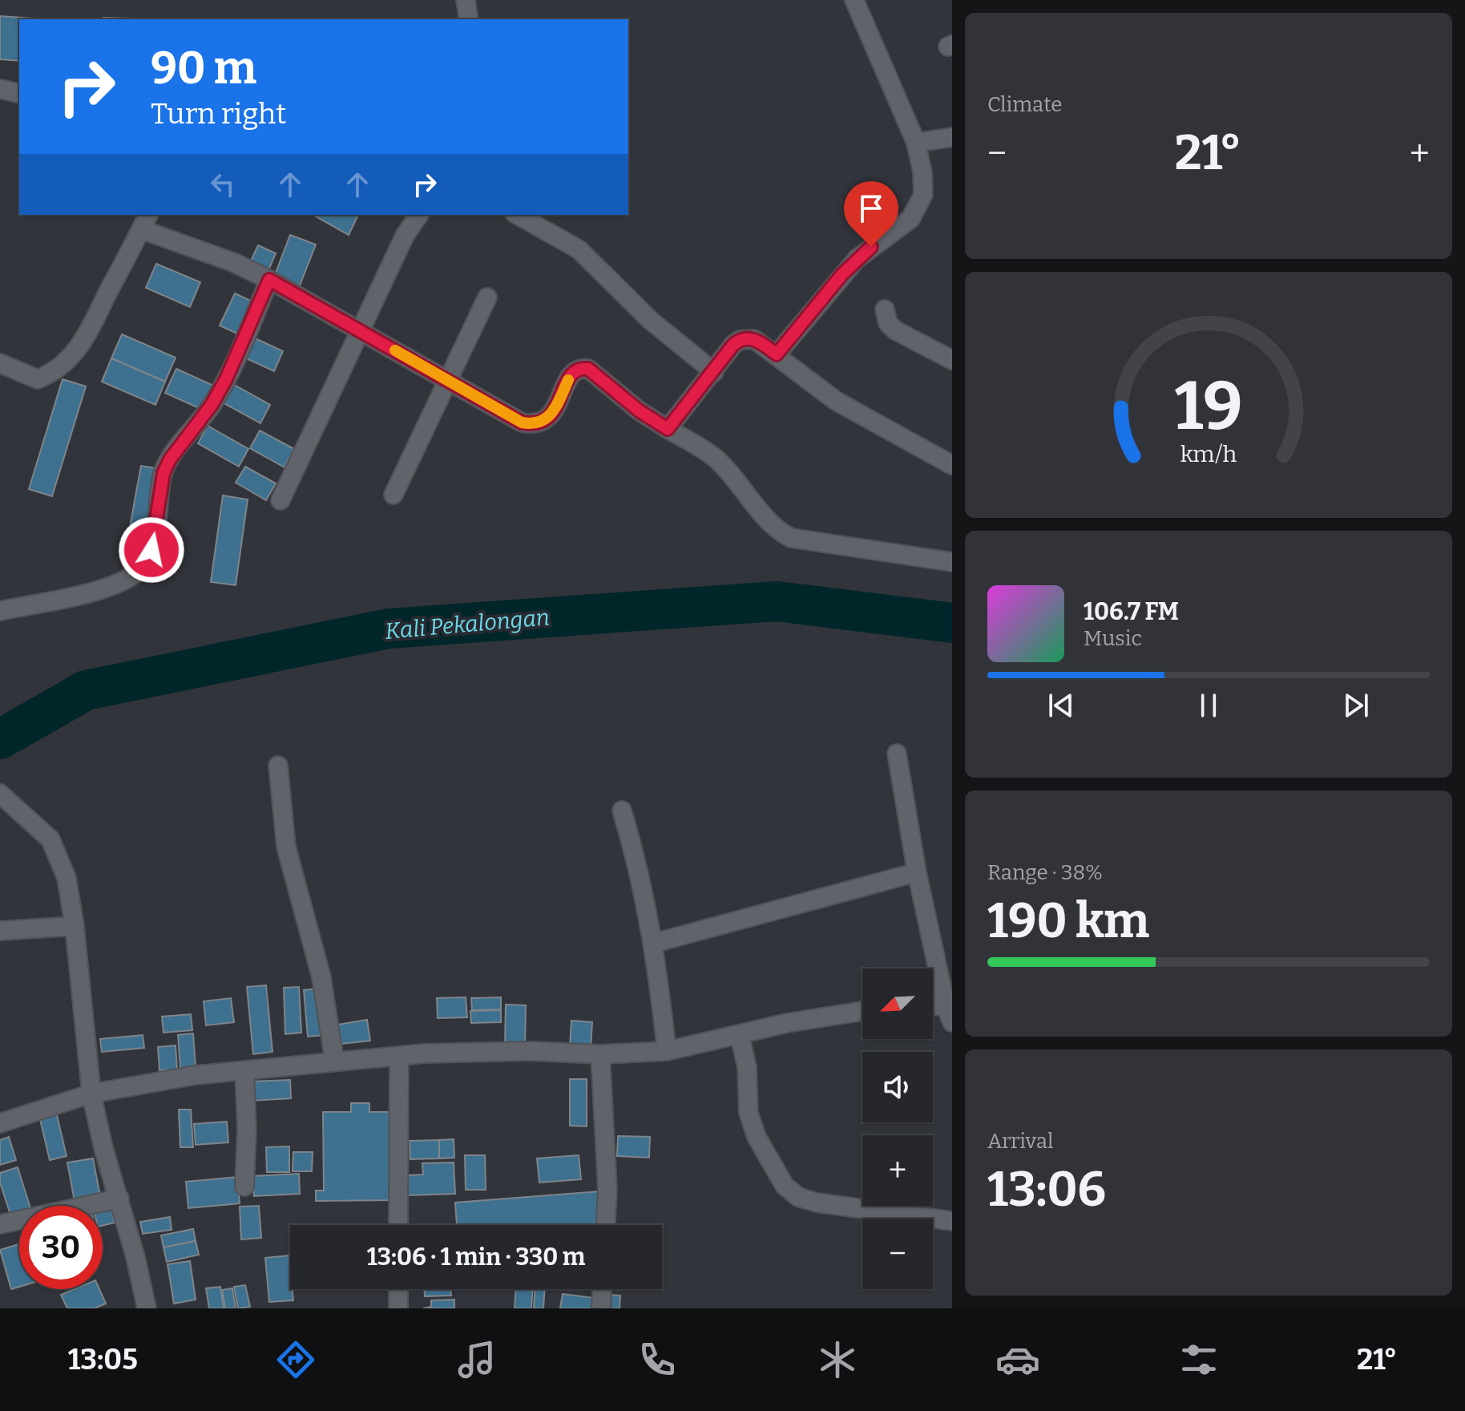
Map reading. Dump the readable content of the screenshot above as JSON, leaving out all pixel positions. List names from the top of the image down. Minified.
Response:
{"water":["Kali Pekalongan"],"north":"bottom left","page":{"tile":["Climate",["Range · 38%","190 km"],["Arrival","13:06"]],"turn":["90 m","Turn right"],"heat":["−","21°","+"],"song":["106.7 FM","Music"],"map_buttons":["+","−"],"limit":"30","trip":"13:06 · 1 min · 330 m","tabs":["13:05","21°"],"gauge":["19","km/h"]}}
